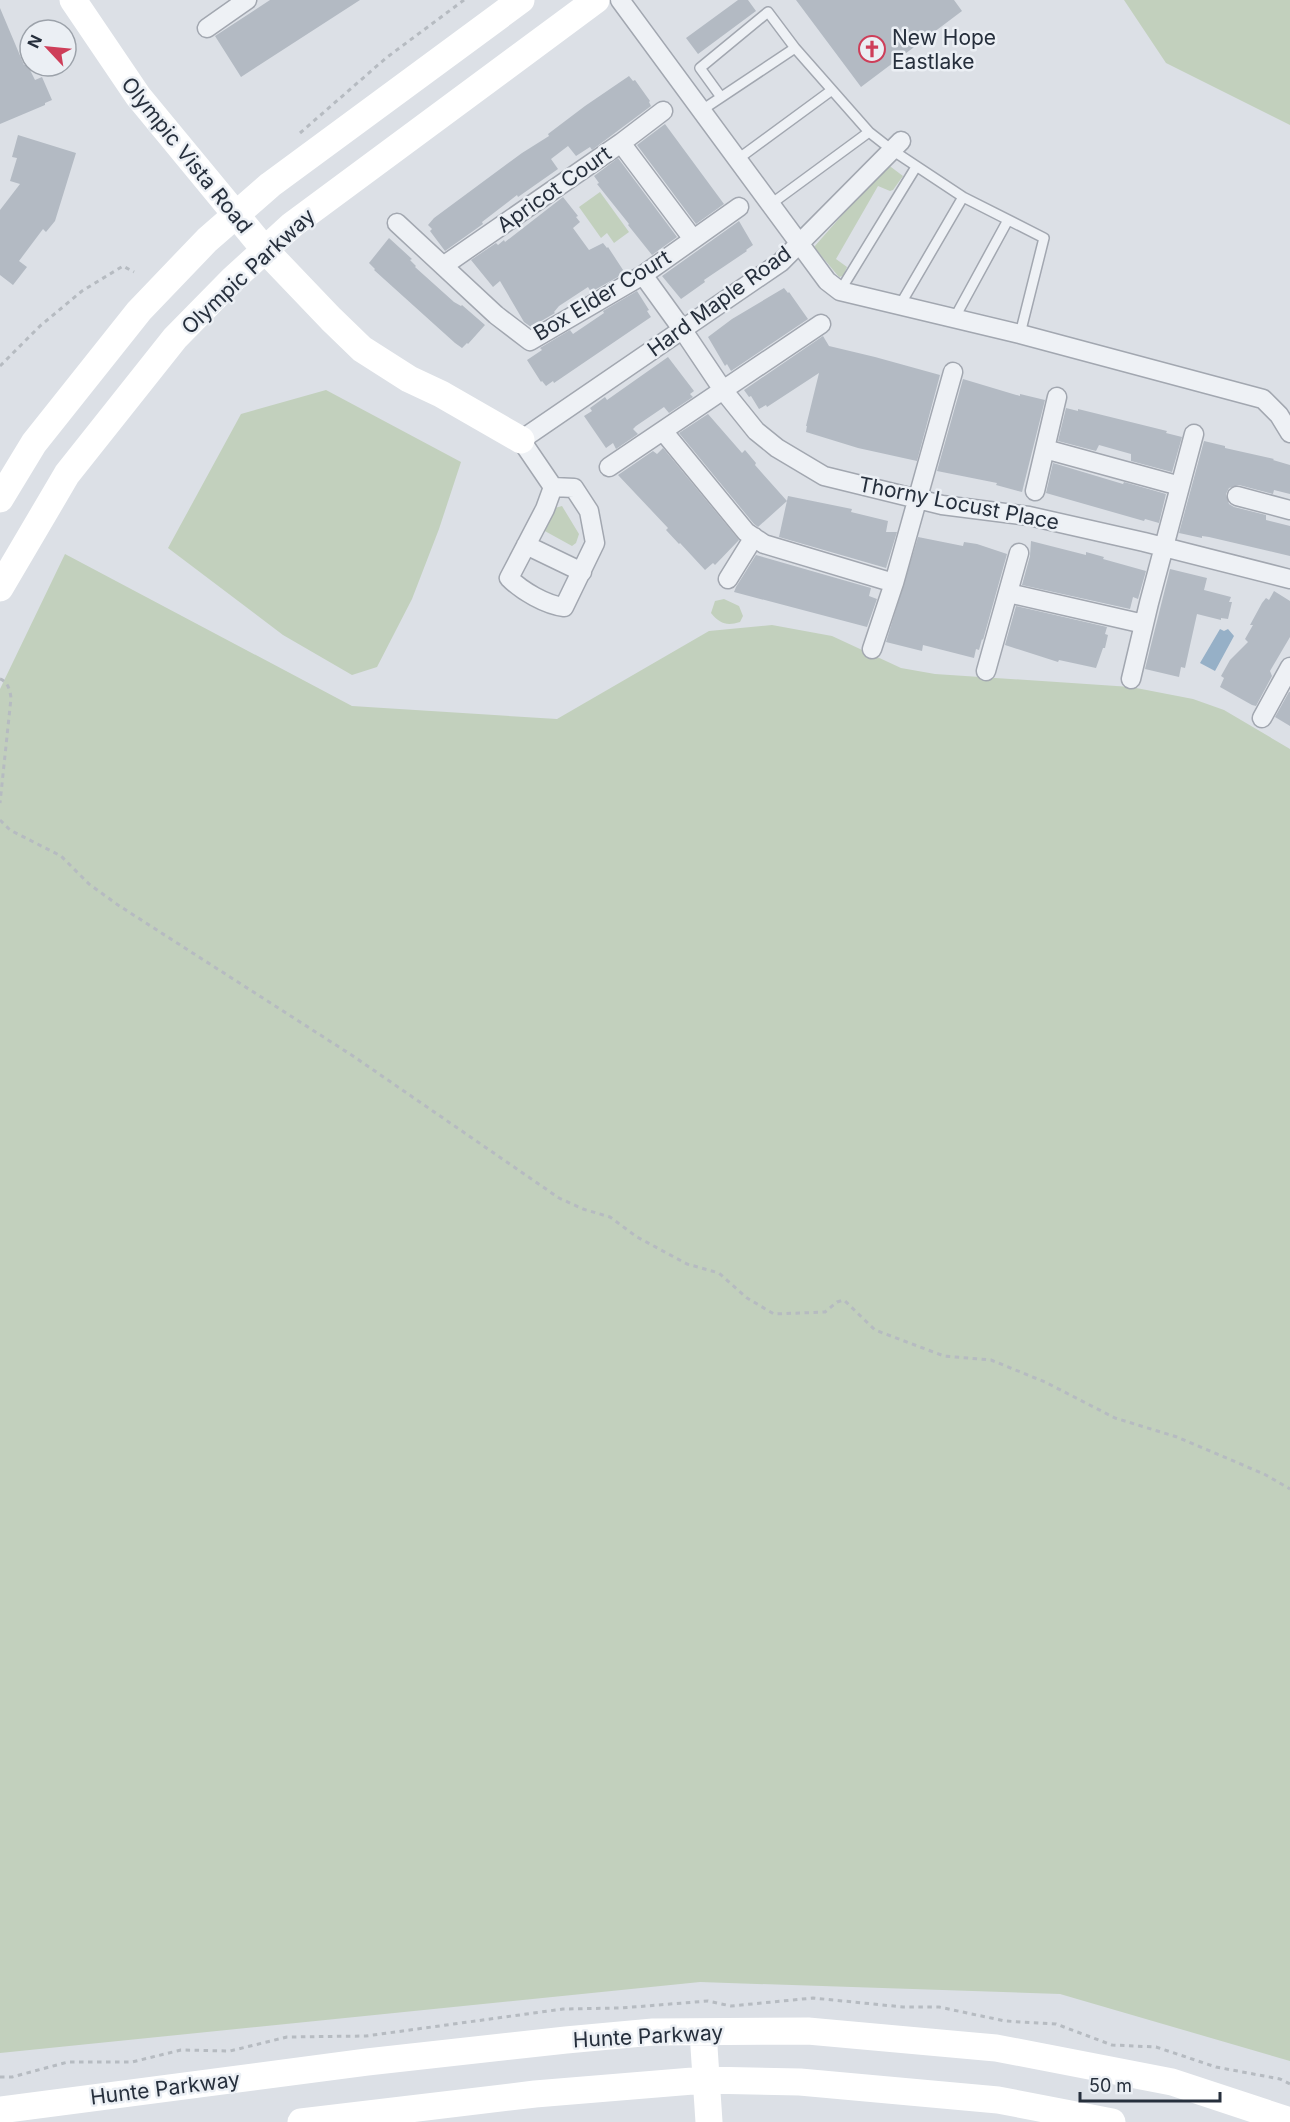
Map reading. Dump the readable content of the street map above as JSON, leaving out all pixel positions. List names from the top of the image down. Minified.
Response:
{"streets":{"main road":["Olympic Vista Road","Olympic Parkway","Hunte Parkway"],"street":["Apricot Court","Box Elder Court","Hard Maple Road","Thorny Locust Place"]},"crossings":[["Olympic Vista Road","Olympic Parkway"],["Olympic Vista Road","Hard Maple Road"],["Apricot Court","Box Elder Court"],["Box Elder Court","Thorny Locust Place"],["Hard Maple Road","Thorny Locust Place"]],"places":{"church":["New Hope Eastlake"]},"scale_bar":"50 m","north":"top left"}
